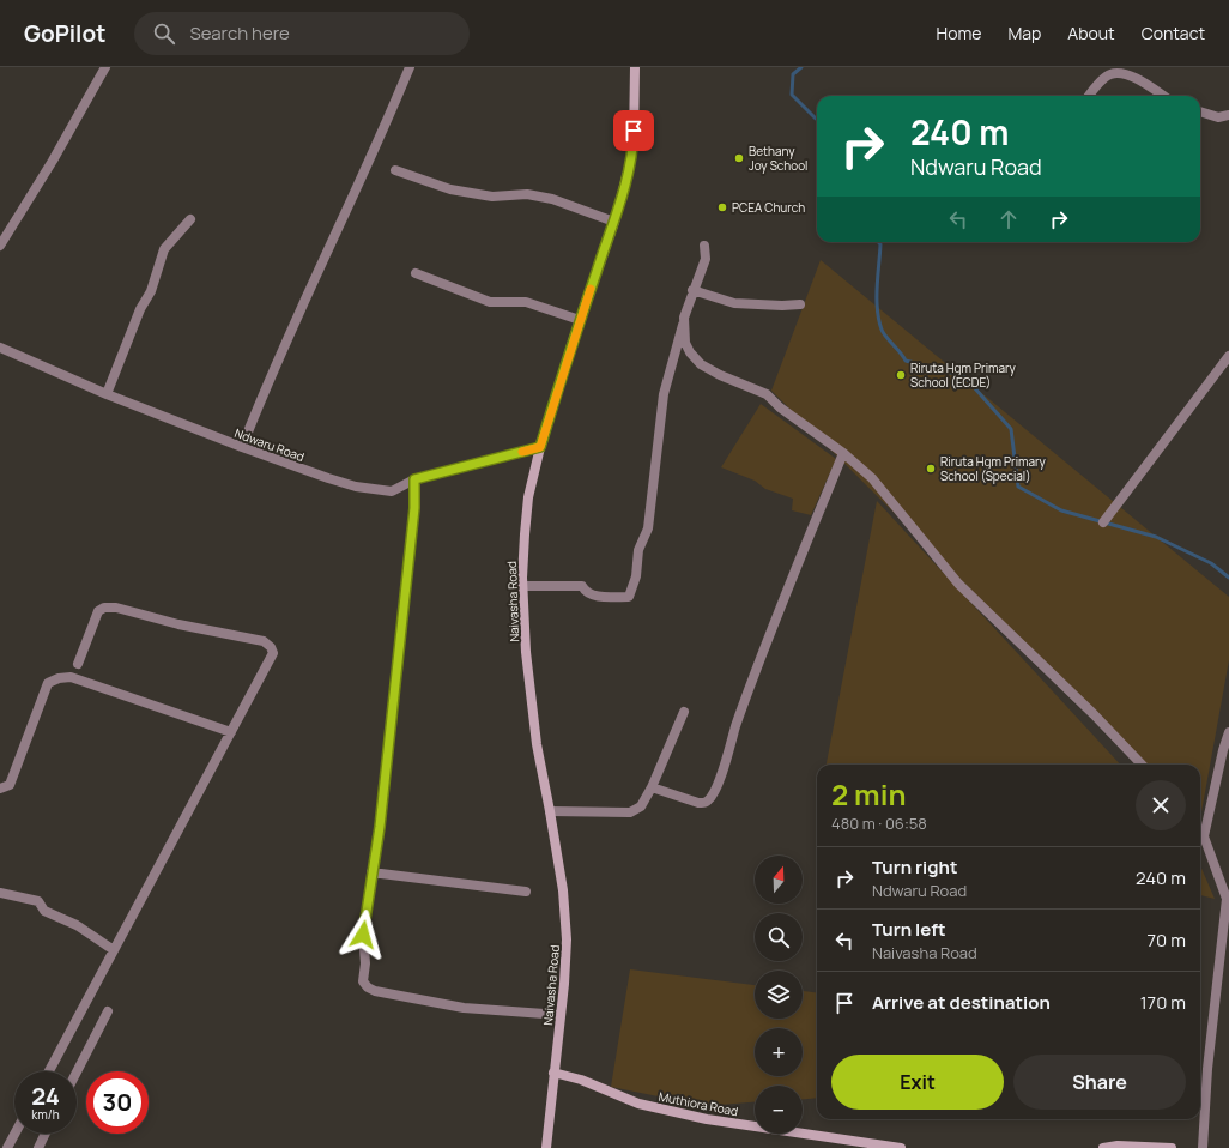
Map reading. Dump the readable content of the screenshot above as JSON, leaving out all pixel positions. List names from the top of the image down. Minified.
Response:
{"streets":{"main road":["Naivasha Road","Muthiora Road"],"street":["Ndwaru Road"]},"crossings":[["Ndwaru Road","Naivasha Road"],["Naivasha Road","Muthiora Road"]],"places":["Bethany Joy School","PCEA Church","Riruta Hgm Primary School (ECDE)","Riruta Hgm Primary School (Special)"],"north":"top","page":{"header":"GoPilot","search":"Search here","nav":["Home","Map","About","Contact"],"turn":["240 m","Ndwaru Road"],"heading":["2 min","480 m · 06:58"],"list":[{"name":"Turn right","note":"Ndwaru Road","value":"240 m"},{"name":"Turn left","note":"Naivasha Road","value":"70 m"},{"name":"Arrive at destination","value":"170 m"}],"map_buttons":["+","−"],"buttons":["Exit","Share"],"speed":"24 km/h","limit":"30"}}
